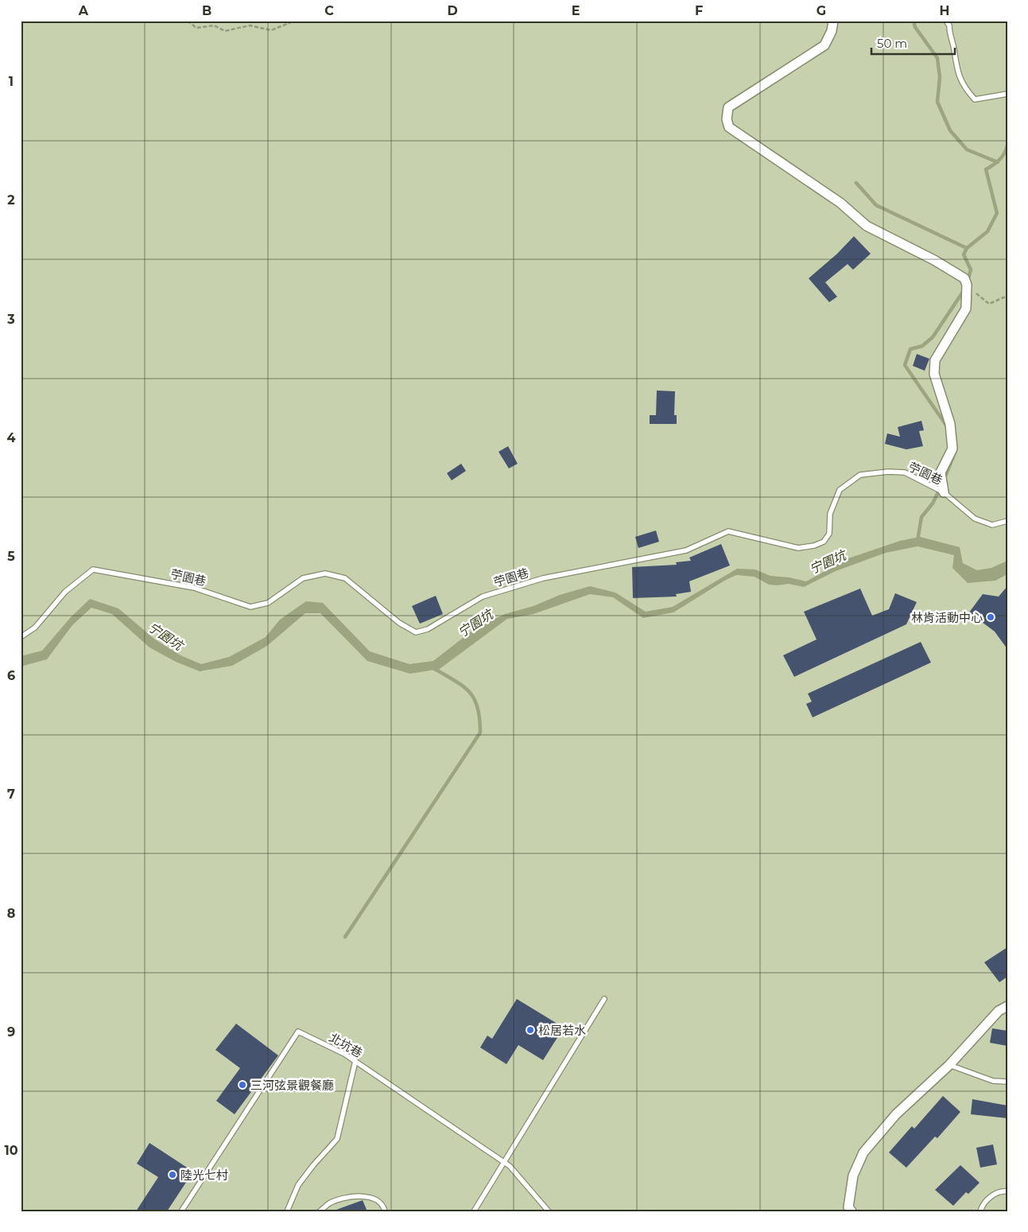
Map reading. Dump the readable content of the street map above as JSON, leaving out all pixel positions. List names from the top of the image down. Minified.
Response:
{"streets":{"lane":["苧園巷","北坑巷"]},"water":["宁園坑"],"places":["林肯活動中心","松居若水","三河弦景觀餐廳","陸光七村"],"scale_bar":"50 m","grid":{"columns":["A","B","C","D","E","F","G","H"],"rows":["1","2","3","4","5","6","7","8","9","10"]}}
